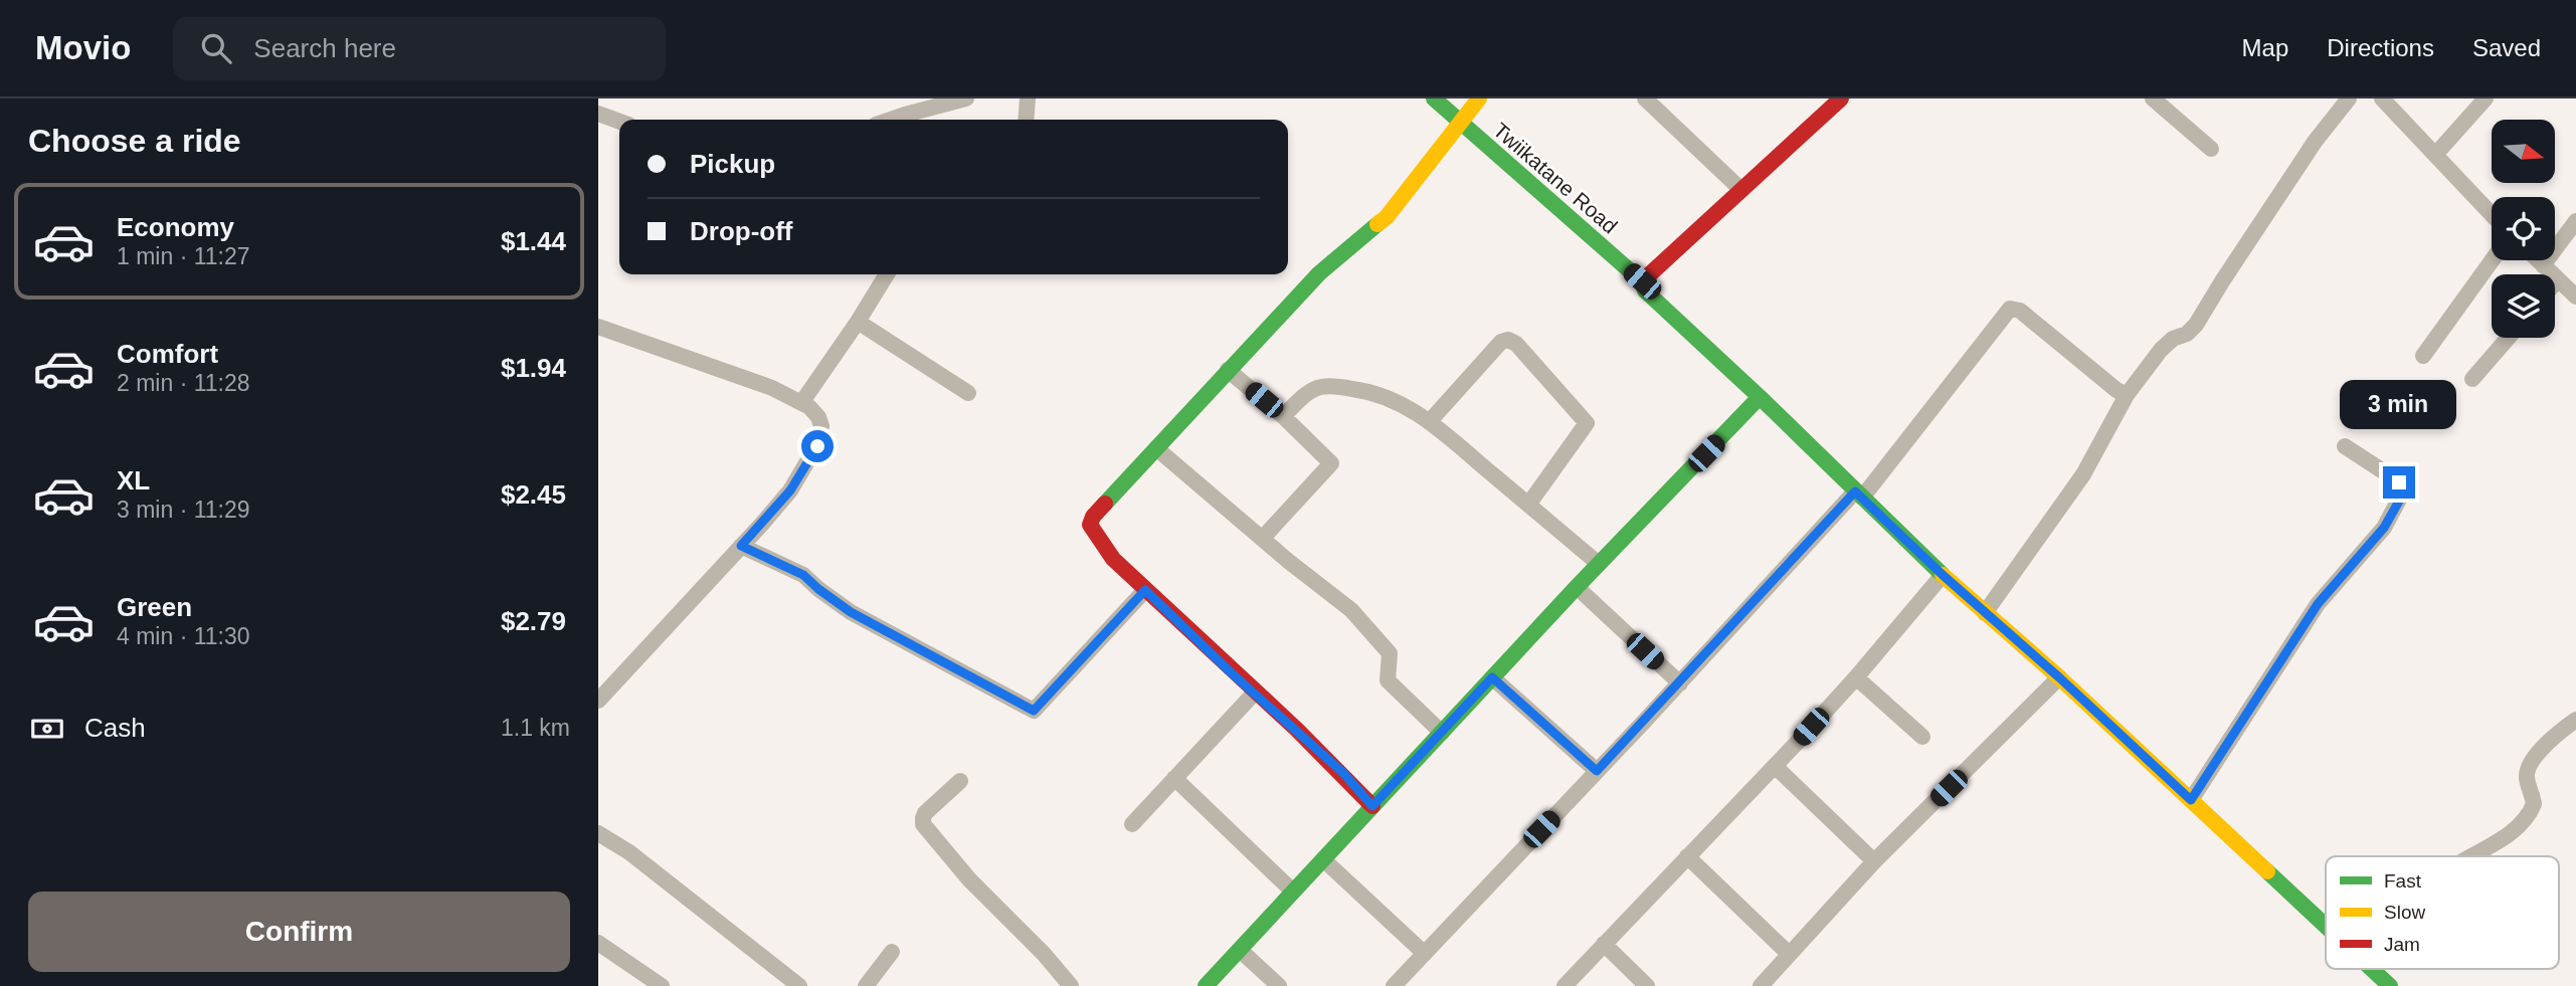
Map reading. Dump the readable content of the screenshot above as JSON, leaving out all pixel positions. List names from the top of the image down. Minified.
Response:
{"streets":{"street":["Twiikatane Road"]},"legend":["Fast","Slow","Jam"],"north":"right","page":{"header":"Movio","search":"Search here","nav":["Map","Directions","Saved"],"heading":"Choose a ride","banner":["Pickup","Drop-off"],"list":[{"name":"Economy","note":"1 min · 11:27","value":"$1.44"},{"name":"Comfort","note":"2 min · 11:28","value":"$1.94"},{"name":"XL","note":"3 min · 11:29","value":"$2.45"},{"name":"Green","note":"4 min · 11:30","value":"$2.79"}],"bubble":"3 min","pay":["Cash","1.1 km"],"buttons":"Confirm"}}
